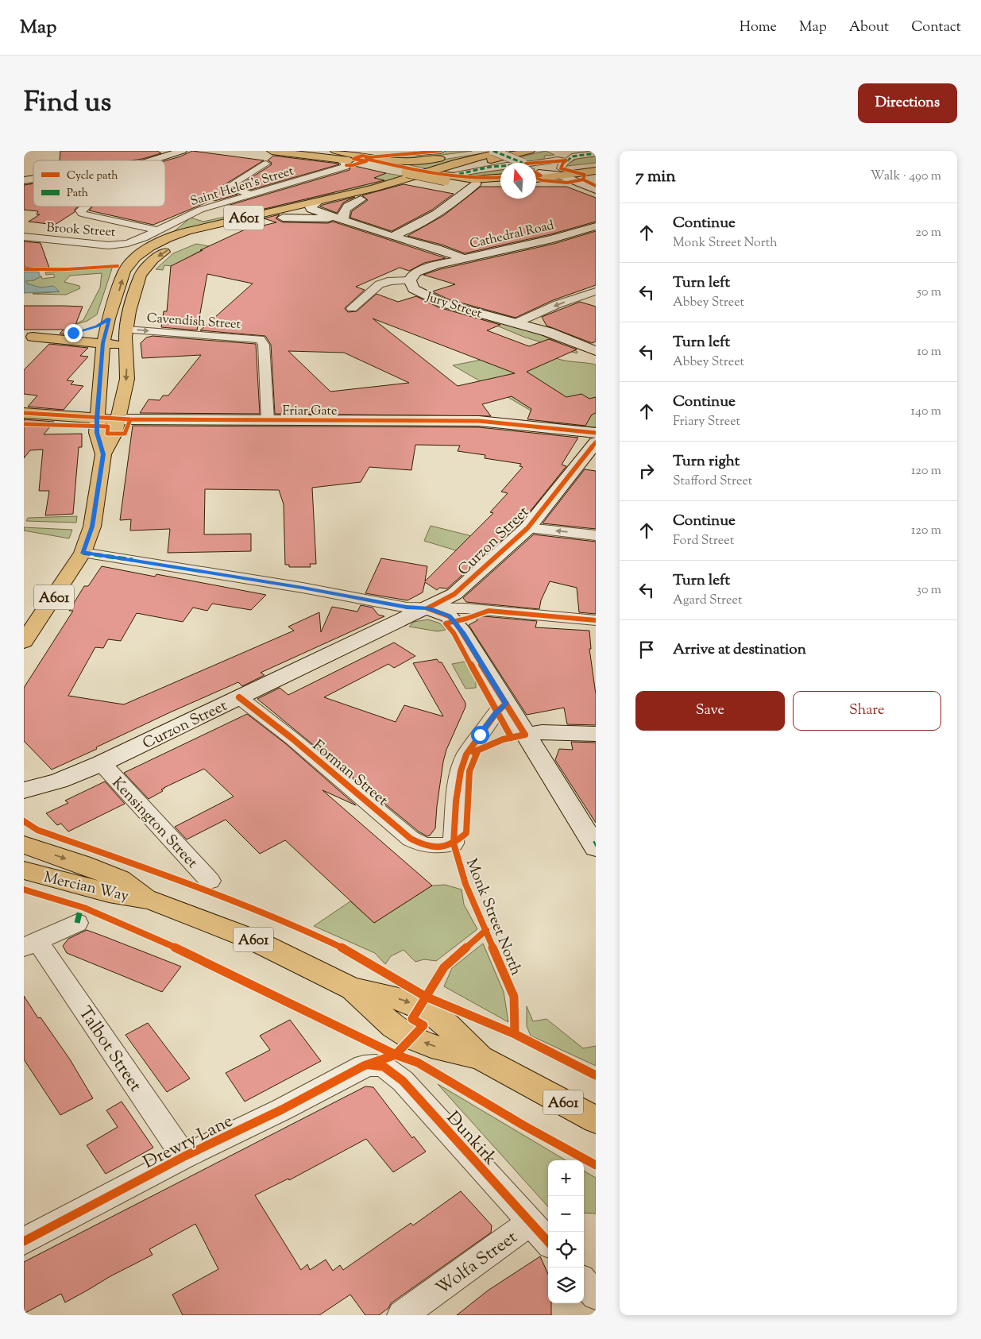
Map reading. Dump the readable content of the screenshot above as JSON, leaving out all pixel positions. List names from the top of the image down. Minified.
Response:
{"streets":{"main road":["A601","Friar Gate","Mercian Way"],"street":["Saint Helen's Street","Brook Street","Cathedral Road","Jury Street","Cavendish Street","Curzon Street","Forman Street","Kensington Street","Monk Street North","Talbot Street","Dunkirk","Drewry Lane","Wolfa Street"]},"crossings":[["Saint Helen's Street","Brook Street"],["A601","Cathedral Road"],["A601","Cavendish Street"],["A601","Friar Gate"],["Cavendish Street","Friar Gate"],["Curzon Street","Forman Street"],["Curzon Street","Kensington Street"],["Forman Street","Monk Street North"],["Talbot Street","Drewry Lane"],["Dunkirk","Drewry Lane"],["Dunkirk","Wolfa Street"]],"legend":["Cycle path","Path"],"north":"top","page":{"header":"Map","nav":["Home","Map","About","Contact"],"title":"Find us","buttons":["Directions",["Save","Share"]],"heading":["7 min","Walk · 490 m"],"list":[["Continue","Monk Street North","20 m"],["Turn left","Abbey Street","50 m"],["Turn left","Abbey Street","10 m"],["Continue","Friary Street","140 m"],["Turn right","Stafford Street","120 m"],["Continue","Ford Street","120 m"],["Turn left","Agard Street","30 m"],"Arrive at destination"],"map_buttons":["+","−"]}}
